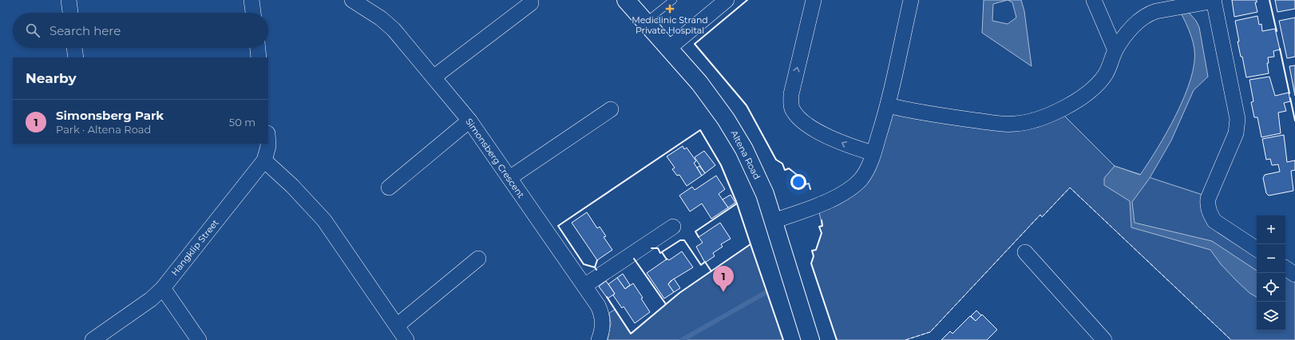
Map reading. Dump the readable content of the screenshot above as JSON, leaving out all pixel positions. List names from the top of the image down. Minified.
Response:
{"streets":{"street":["Altena Road","Simonsberg Crescent","Hangklip Street"]},"places":{"health":["Mediclinic Strand Private Hospital"]},"page":{"search":"Search here","heading":"Nearby","list":[{"mark":"1","name":"Simonsberg Park","note":"Park · Altena Road","value":"50 m"}],"map_buttons":["+","−"],"pins":"1"}}
